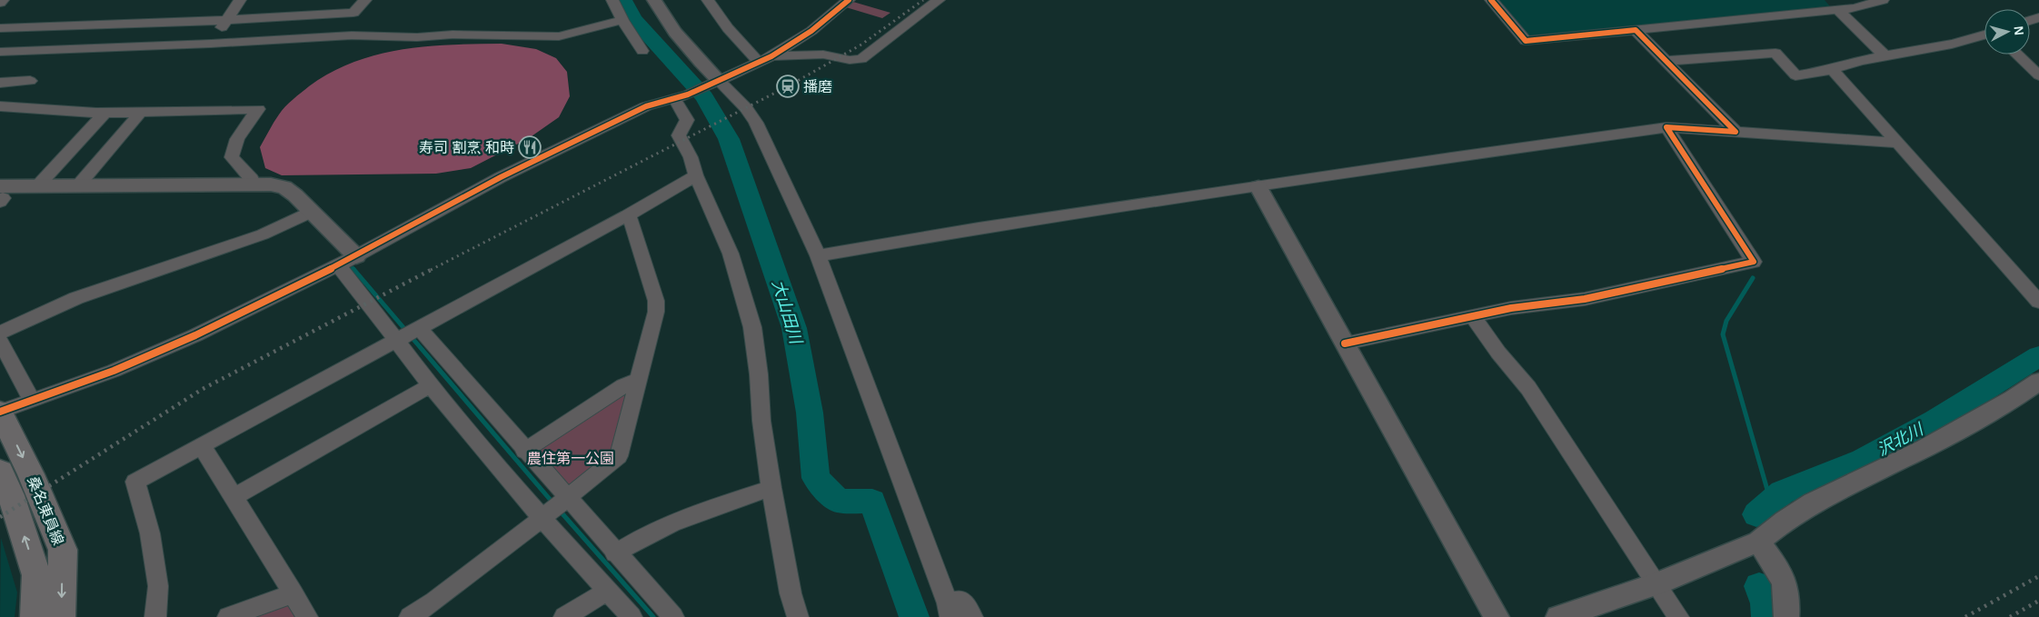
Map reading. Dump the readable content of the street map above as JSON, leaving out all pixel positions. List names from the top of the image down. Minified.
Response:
{"streets":{"main road":["桑名東員線"]},"water":["大山田川","沢北川"],"parks":["農住第一公園"],"places":{"station":["播磨"],"restaurant":["寿司 割烹 和時"]},"north":"right"}
